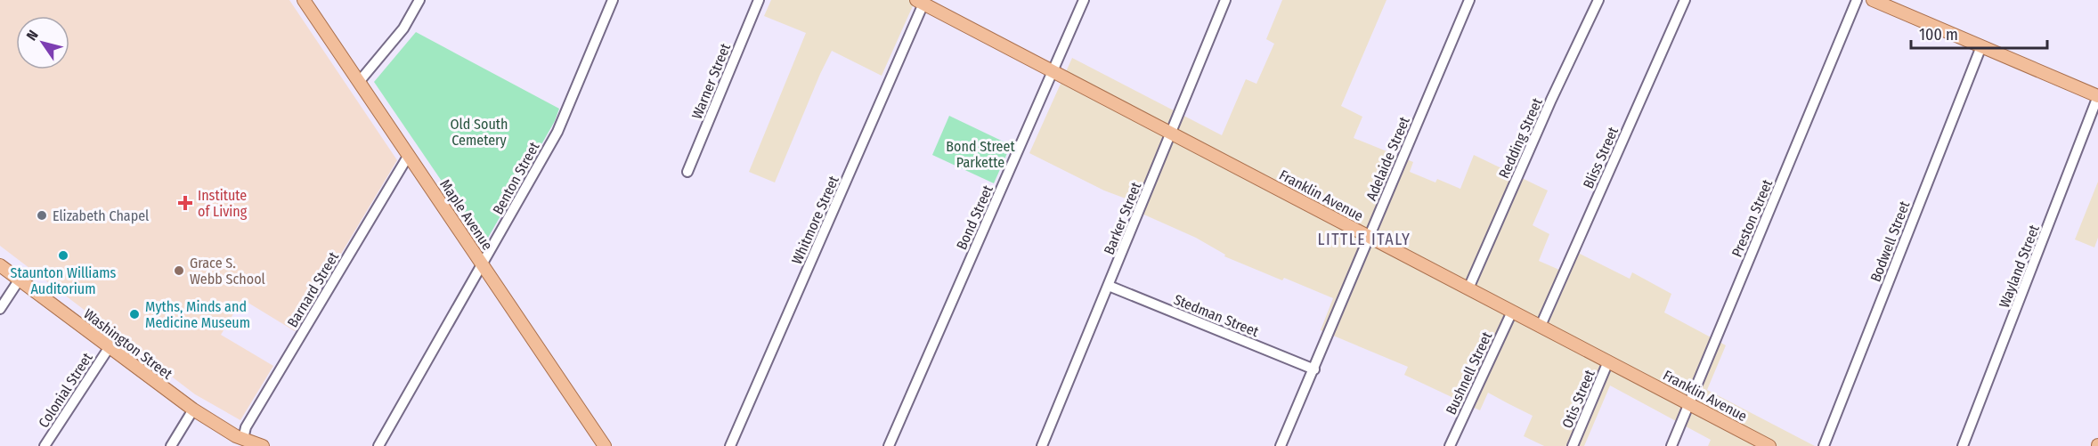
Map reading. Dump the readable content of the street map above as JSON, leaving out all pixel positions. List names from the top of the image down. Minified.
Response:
{"streets":{"main road":["Franklin Avenue","Maple Avenue","Washington Street"],"street":["Warner Street","Redding Street","Bliss Street","Adelaide Street","Benton Street","Bond Street","Barker Street","Preston Street","Whitmore Street","Bodwell Street","Wayland Street","Barnard Street","Stedman Street","Bushnell Street","Colonial Street","Otis Street"]},"crossings":[["Redding Street","Franklin Avenue"],["Bliss Street","Franklin Avenue"],["Adelaide Street","Franklin Avenue"],["Adelaide Street","Stedman Street"],["Benton Street","Maple Avenue"],["Franklin Avenue","Bond Street"],["Franklin Avenue","Barker Street"],["Franklin Avenue","Preston Street"],["Franklin Avenue","Whitmore Street"],["Franklin Avenue","Bushnell Street"],["Franklin Avenue","Otis Street"],["Maple Avenue","Barnard Street"],["Barker Street","Stedman Street"],["Barnard Street","Washington Street"],["Washington Street","Colonial Street"]],"districts":["LITTLE ITALY"],"parks":["Old South Cemetery","Bond Street Parkette"],"places":{"health":["Institute of Living"],"other":["Elizabeth Chapel","Staunton Williams Auditorium","Grace S. Webb School","Myths, Minds and Medicine Museum"]},"scale_bar":"100 m","north":"top left"}
